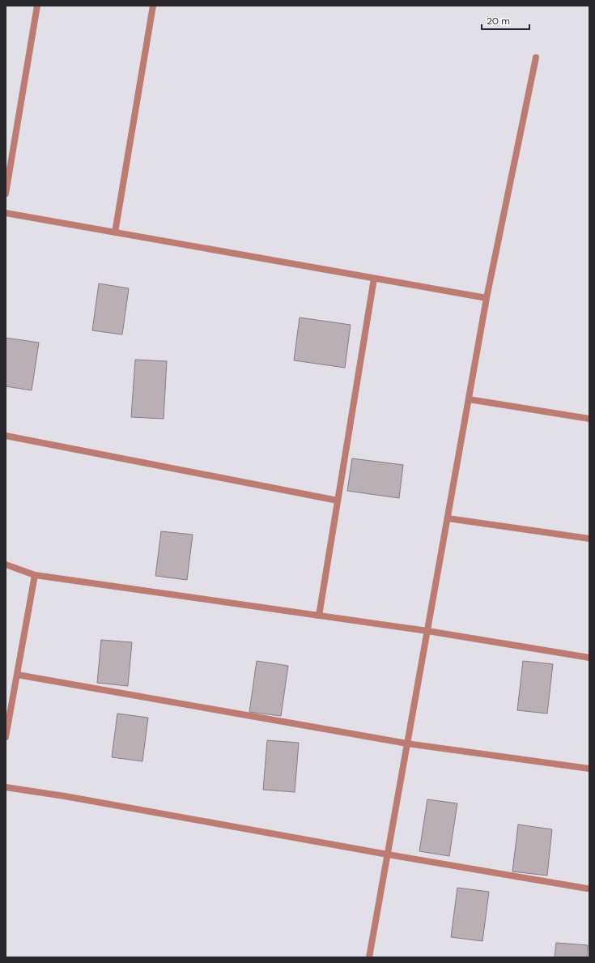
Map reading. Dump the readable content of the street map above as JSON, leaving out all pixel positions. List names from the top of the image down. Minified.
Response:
{"scale_bar":"20 m"}
